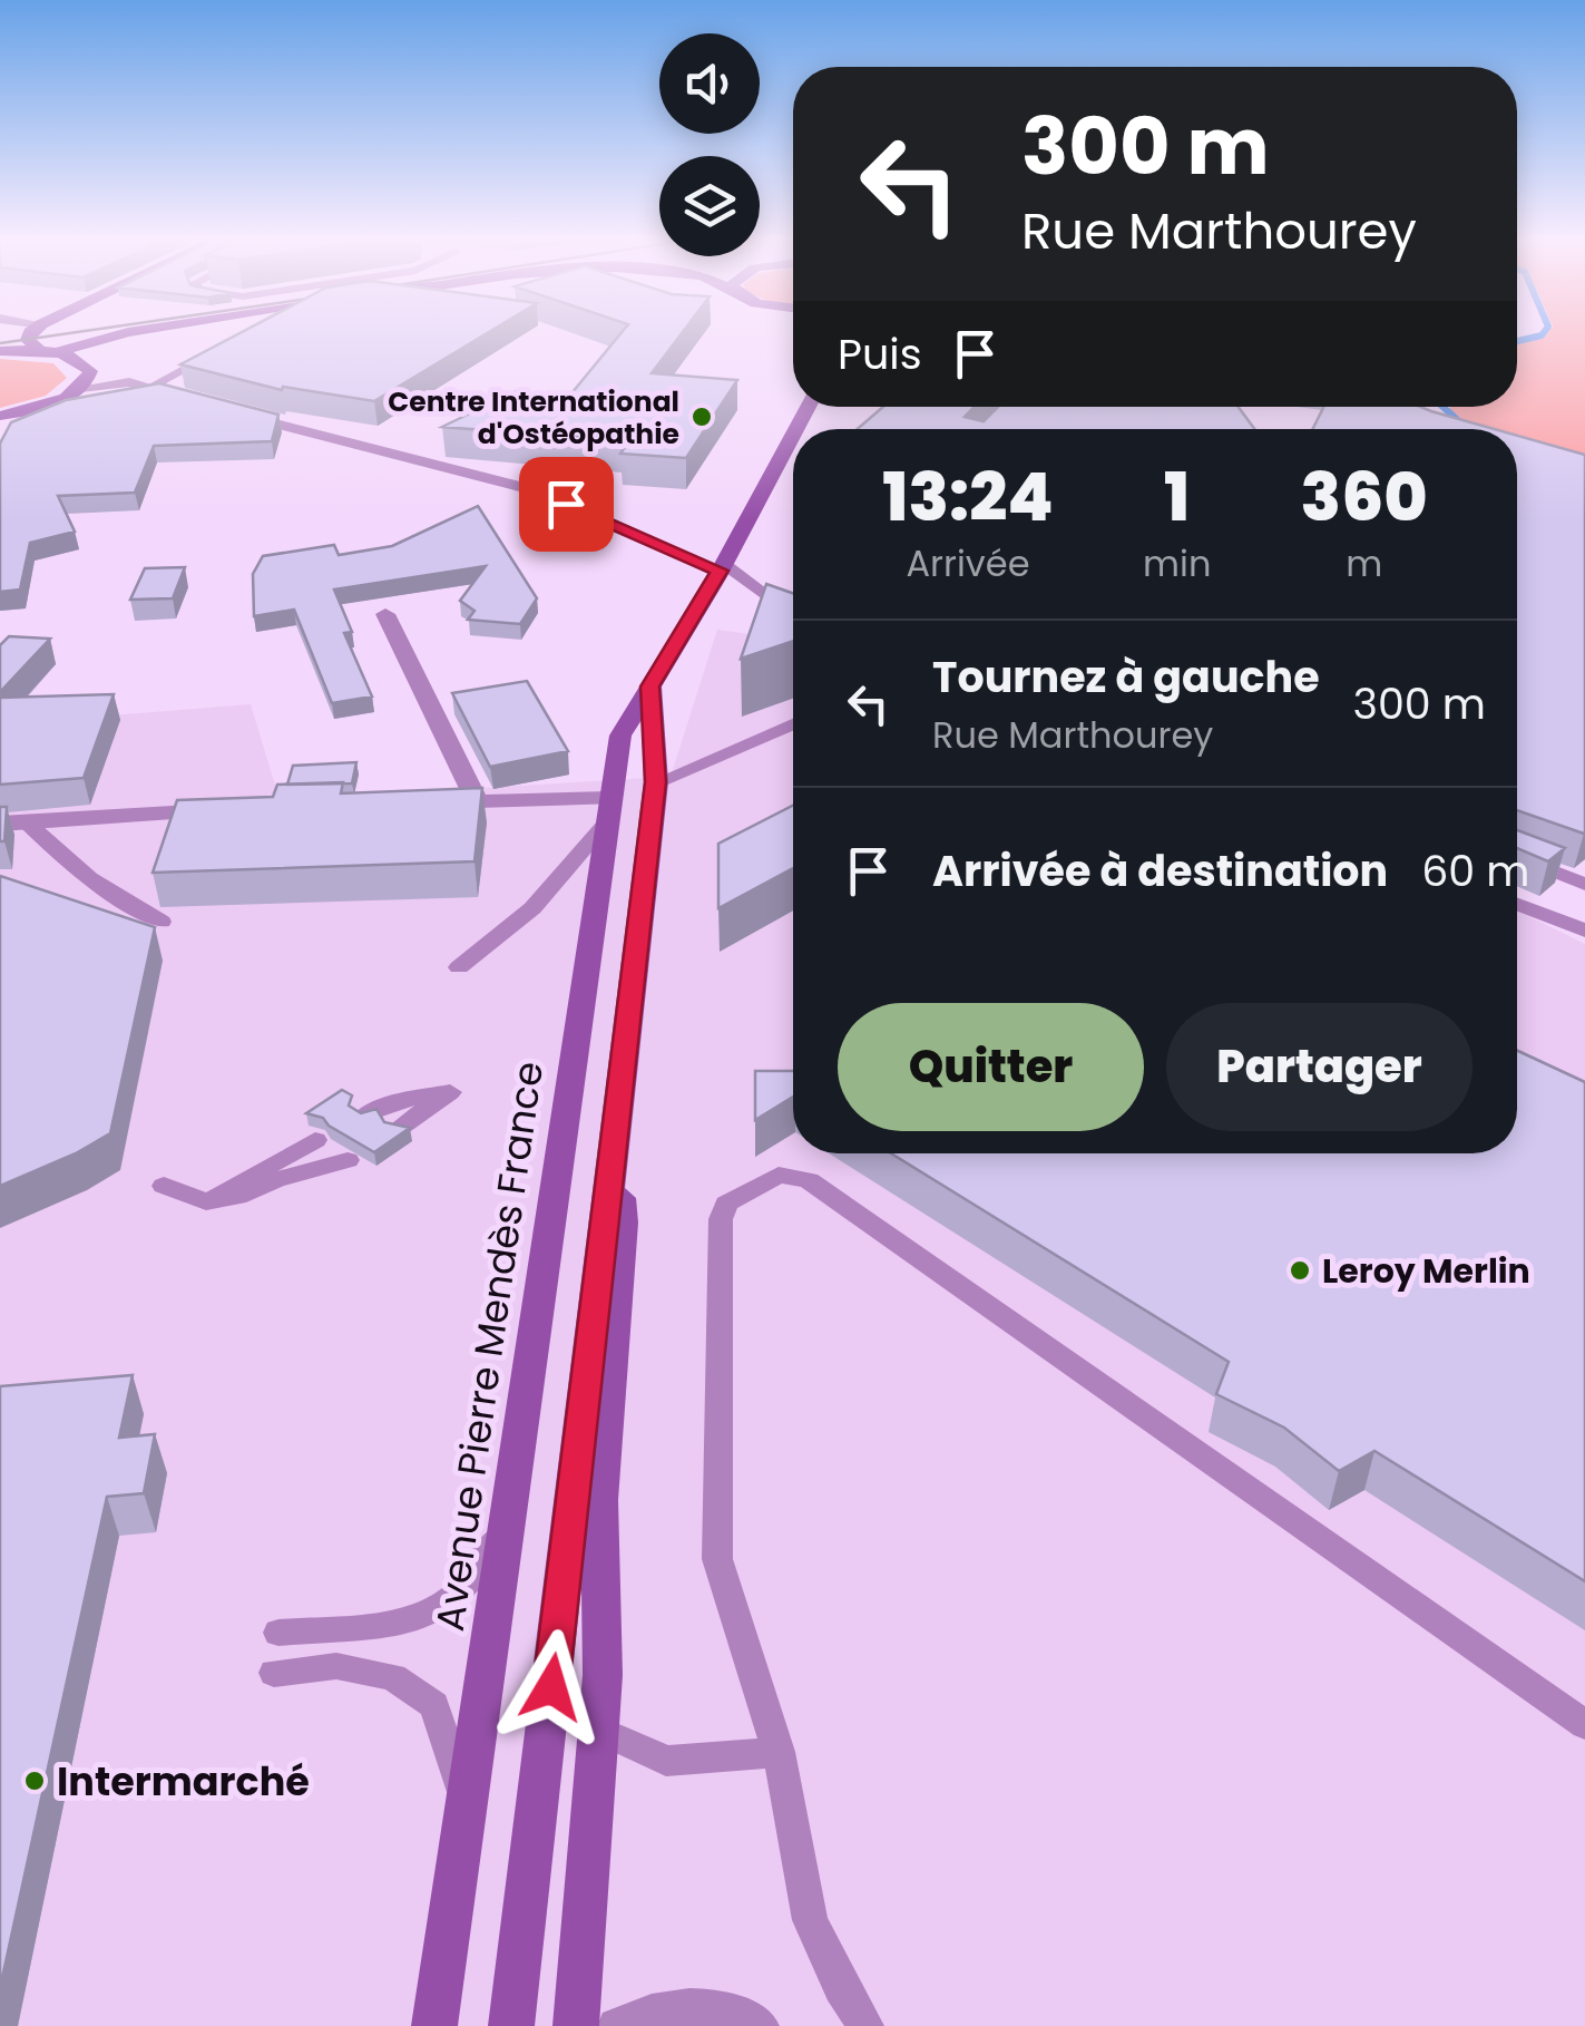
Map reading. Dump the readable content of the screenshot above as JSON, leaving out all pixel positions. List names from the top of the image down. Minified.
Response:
{"streets":{"main road":["Avenue Pierre Mendès France"]},"places":["Centre International d'Ostéopathie","Leroy Merlin","Intermarché"],"page":{"turn":["300 m","Rue Marthourey"],"then":"Puis","eta":["13:24","Arrivée","1","min","360","m"],"list":[{"name":"Tournez à gauche","note":"Rue Marthourey","value":"300 m"},{"name":"Arrivée à destination","value":"60 m"}],"buttons":["Quitter","Partager"]}}
